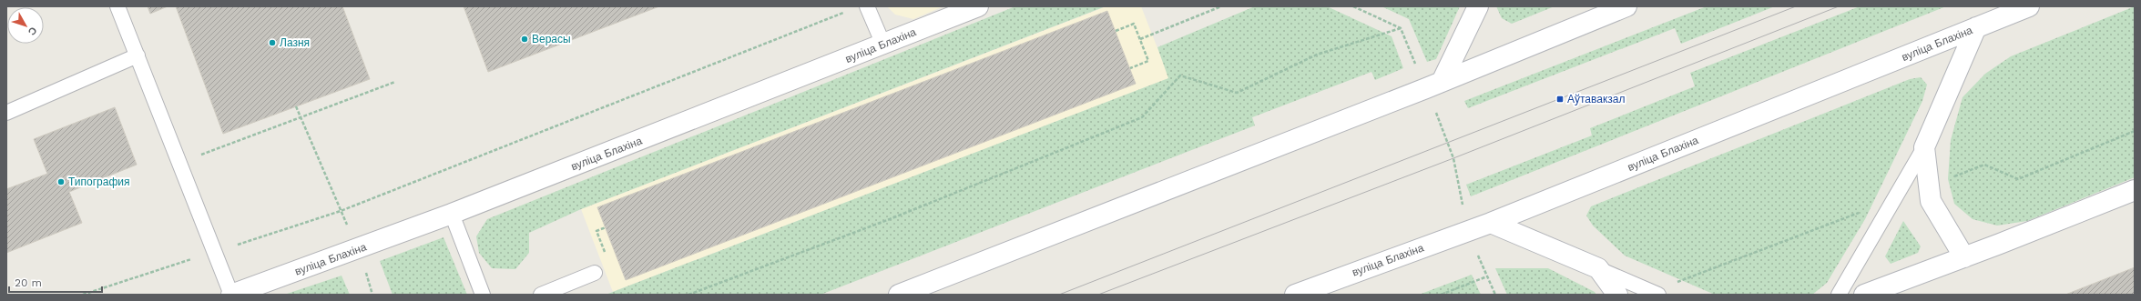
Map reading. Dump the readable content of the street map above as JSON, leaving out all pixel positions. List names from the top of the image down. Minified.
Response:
{"streets":{"main road":["вуліца Блахіна"]},"places":{"other":["Верасы","Лазня","Типография"],"transit":["Аўтавакзал"]},"scale_bar":"20 m","north":"bottom right"}
